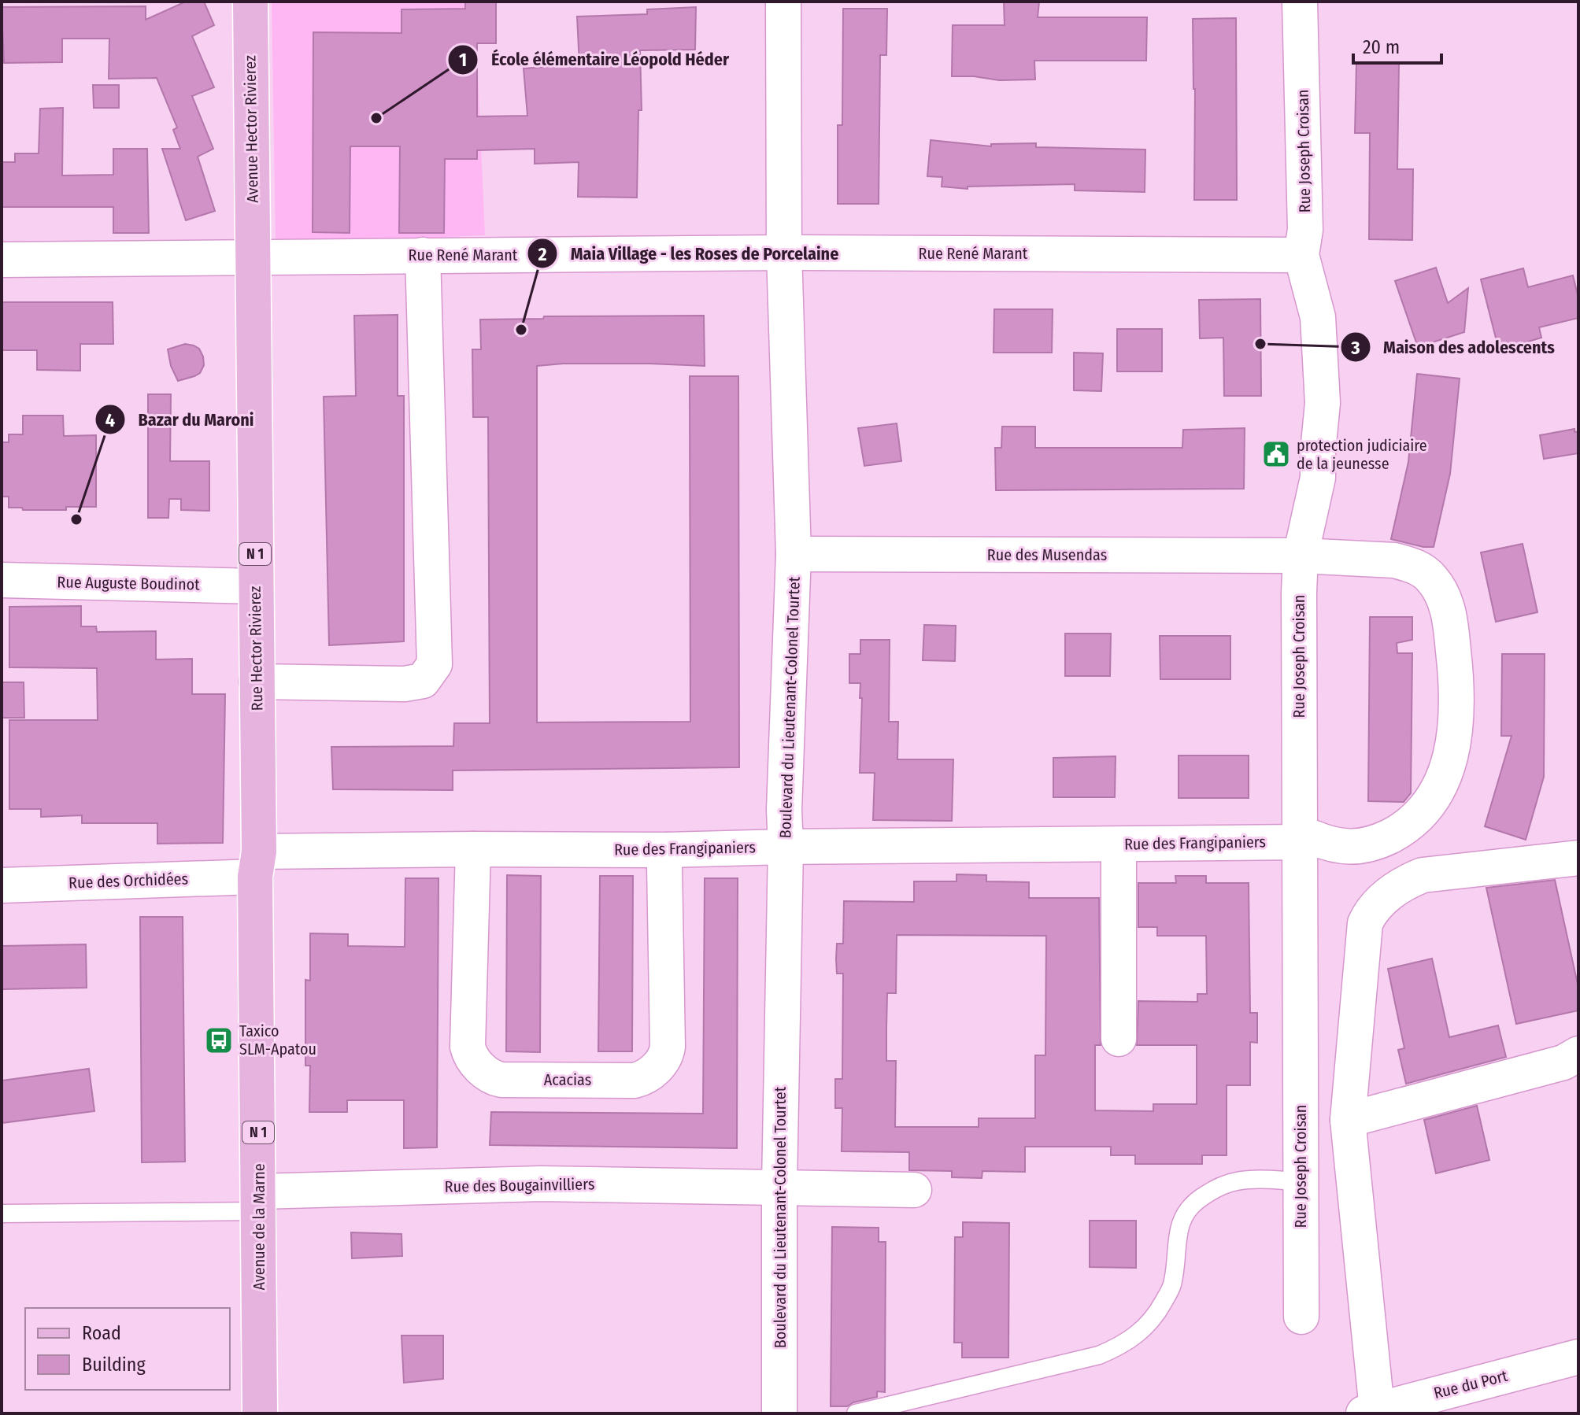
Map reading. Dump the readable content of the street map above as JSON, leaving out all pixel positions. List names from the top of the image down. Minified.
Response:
{"streets":{"main road":["Avenue Hector Rivierez","N 1","Rue Hector Rivierez","Avenue de la Marne"],"street":["Rue Joseph Croisan","Rue René Marant","Rue des Musendas","Rue Auguste Boudinot","Boulevard du Lieutenant-Colonel Tourtet","Rue des Frangipaniers","Rue des Orchidées","Acacias","Rue des Bougainvilliers","Rue du Port"]},"crossings":[["Avenue Hector Rivierez","Rue René Marant"],["Avenue Hector Rivierez","Rue Hector Rivierez"],["Rue Joseph Croisan","Rue René Marant"],["Rue Joseph Croisan","Rue des Musendas"],["Rue Joseph Croisan","Rue des Frangipaniers"],["Rue René Marant","Rue Hector Rivierez"],["Rue René Marant","Boulevard du Lieutenant-Colonel Tourtet"],["Rue des Musendas","Boulevard du Lieutenant-Colonel Tourtet"],["Rue des Musendas","Rue des Frangipaniers"],["Rue Auguste Boudinot","Rue Hector Rivierez"],["Rue Hector Rivierez","Rue des Frangipaniers"],["Rue Hector Rivierez","Rue des Orchidées"],["Rue Hector Rivierez","Avenue de la Marne"],["Boulevard du Lieutenant-Colonel Tourtet","Rue des Frangipaniers"],["Boulevard du Lieutenant-Colonel Tourtet","Rue des Bougainvilliers"],["Rue des Frangipaniers","Rue des Orchidées"],["Rue des Frangipaniers","Acacias"],["Rue des Frangipaniers","Avenue de la Marne"],["Rue des Orchidées","Avenue de la Marne"],["Rue des Bougainvilliers","Avenue de la Marne"]],"places":{"other":["École élémentaire Léopold Héder","Maia Village - les Roses de Porcelaine","Maison des adolescents","Bazar du Maroni"],"public building":["protection judiciaire de la jeunesse"],"bus stop":["Taxico SLM-Apatou"]},"legend":["Road","Building"],"scale_bar":"20 m"}
